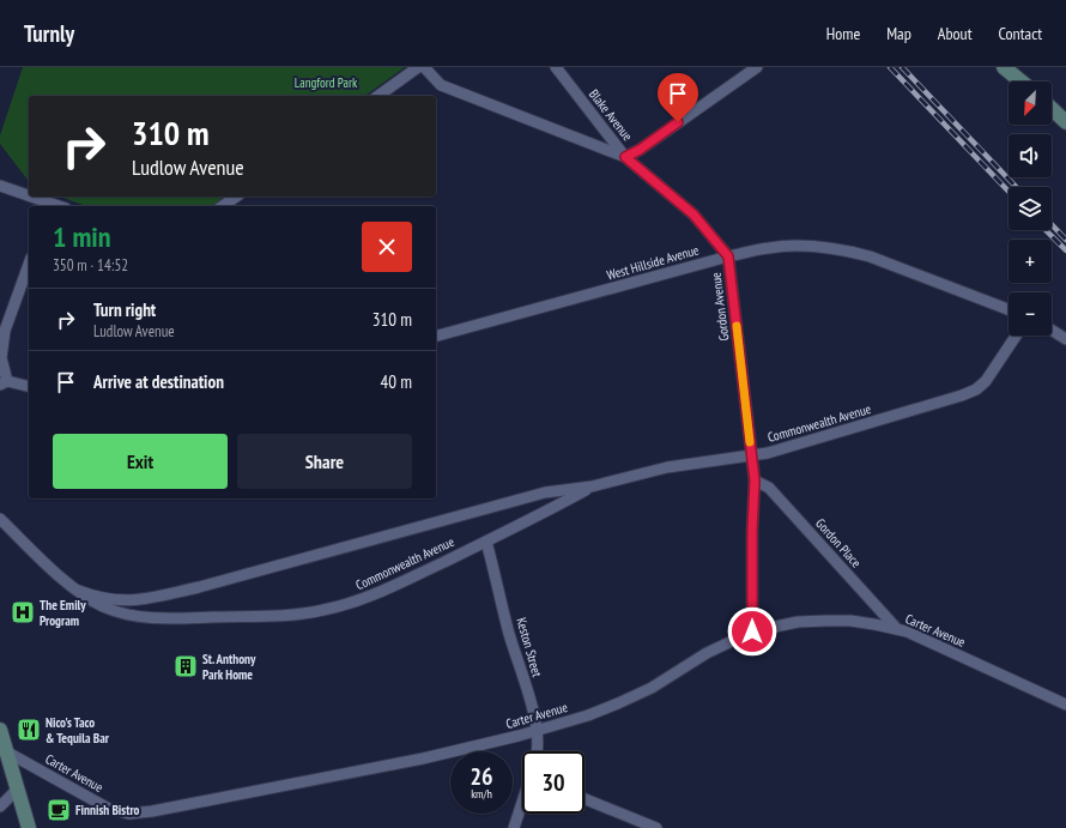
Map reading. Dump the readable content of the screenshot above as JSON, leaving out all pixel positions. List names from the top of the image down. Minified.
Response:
{"streets":{"street":["Blake Avenue","West Hillside Avenue","Gordon Avenue","Commonwealth Avenue","Gordon Place","Carter Avenue","Keston Street"]},"crossings":[["Blake Avenue","Gordon Avenue"],["West Hillside Avenue","Gordon Avenue"],["Gordon Avenue","Commonwealth Avenue"],["Gordon Avenue","Gordon Place"],["Gordon Avenue","Carter Avenue"],["Commonwealth Avenue","Keston Street"],["Gordon Place","Carter Avenue"],["Carter Avenue","Keston Street"]],"parks":["Langford Park"],"places":{"hospital":["The Emily Program"],"building":["St. Anthony Park Home"],"restaurant":["Nico's Taco & Tequila Bar"],"cafe":["Finnish Bistro"]},"north":"bottom left","page":{"header":"Turnly","nav":["Home","Map","About","Contact"],"map_buttons":["+","−"],"turn":["310 m","Ludlow Avenue"],"heading":["1 min","350 m · 14:52"],"list":[{"name":"Turn right","note":"Ludlow Avenue","value":"310 m"},{"name":"Arrive at destination","value":"40 m"}],"buttons":["Exit","Share"],"speed":"26 km/h","limit":"30"}}
